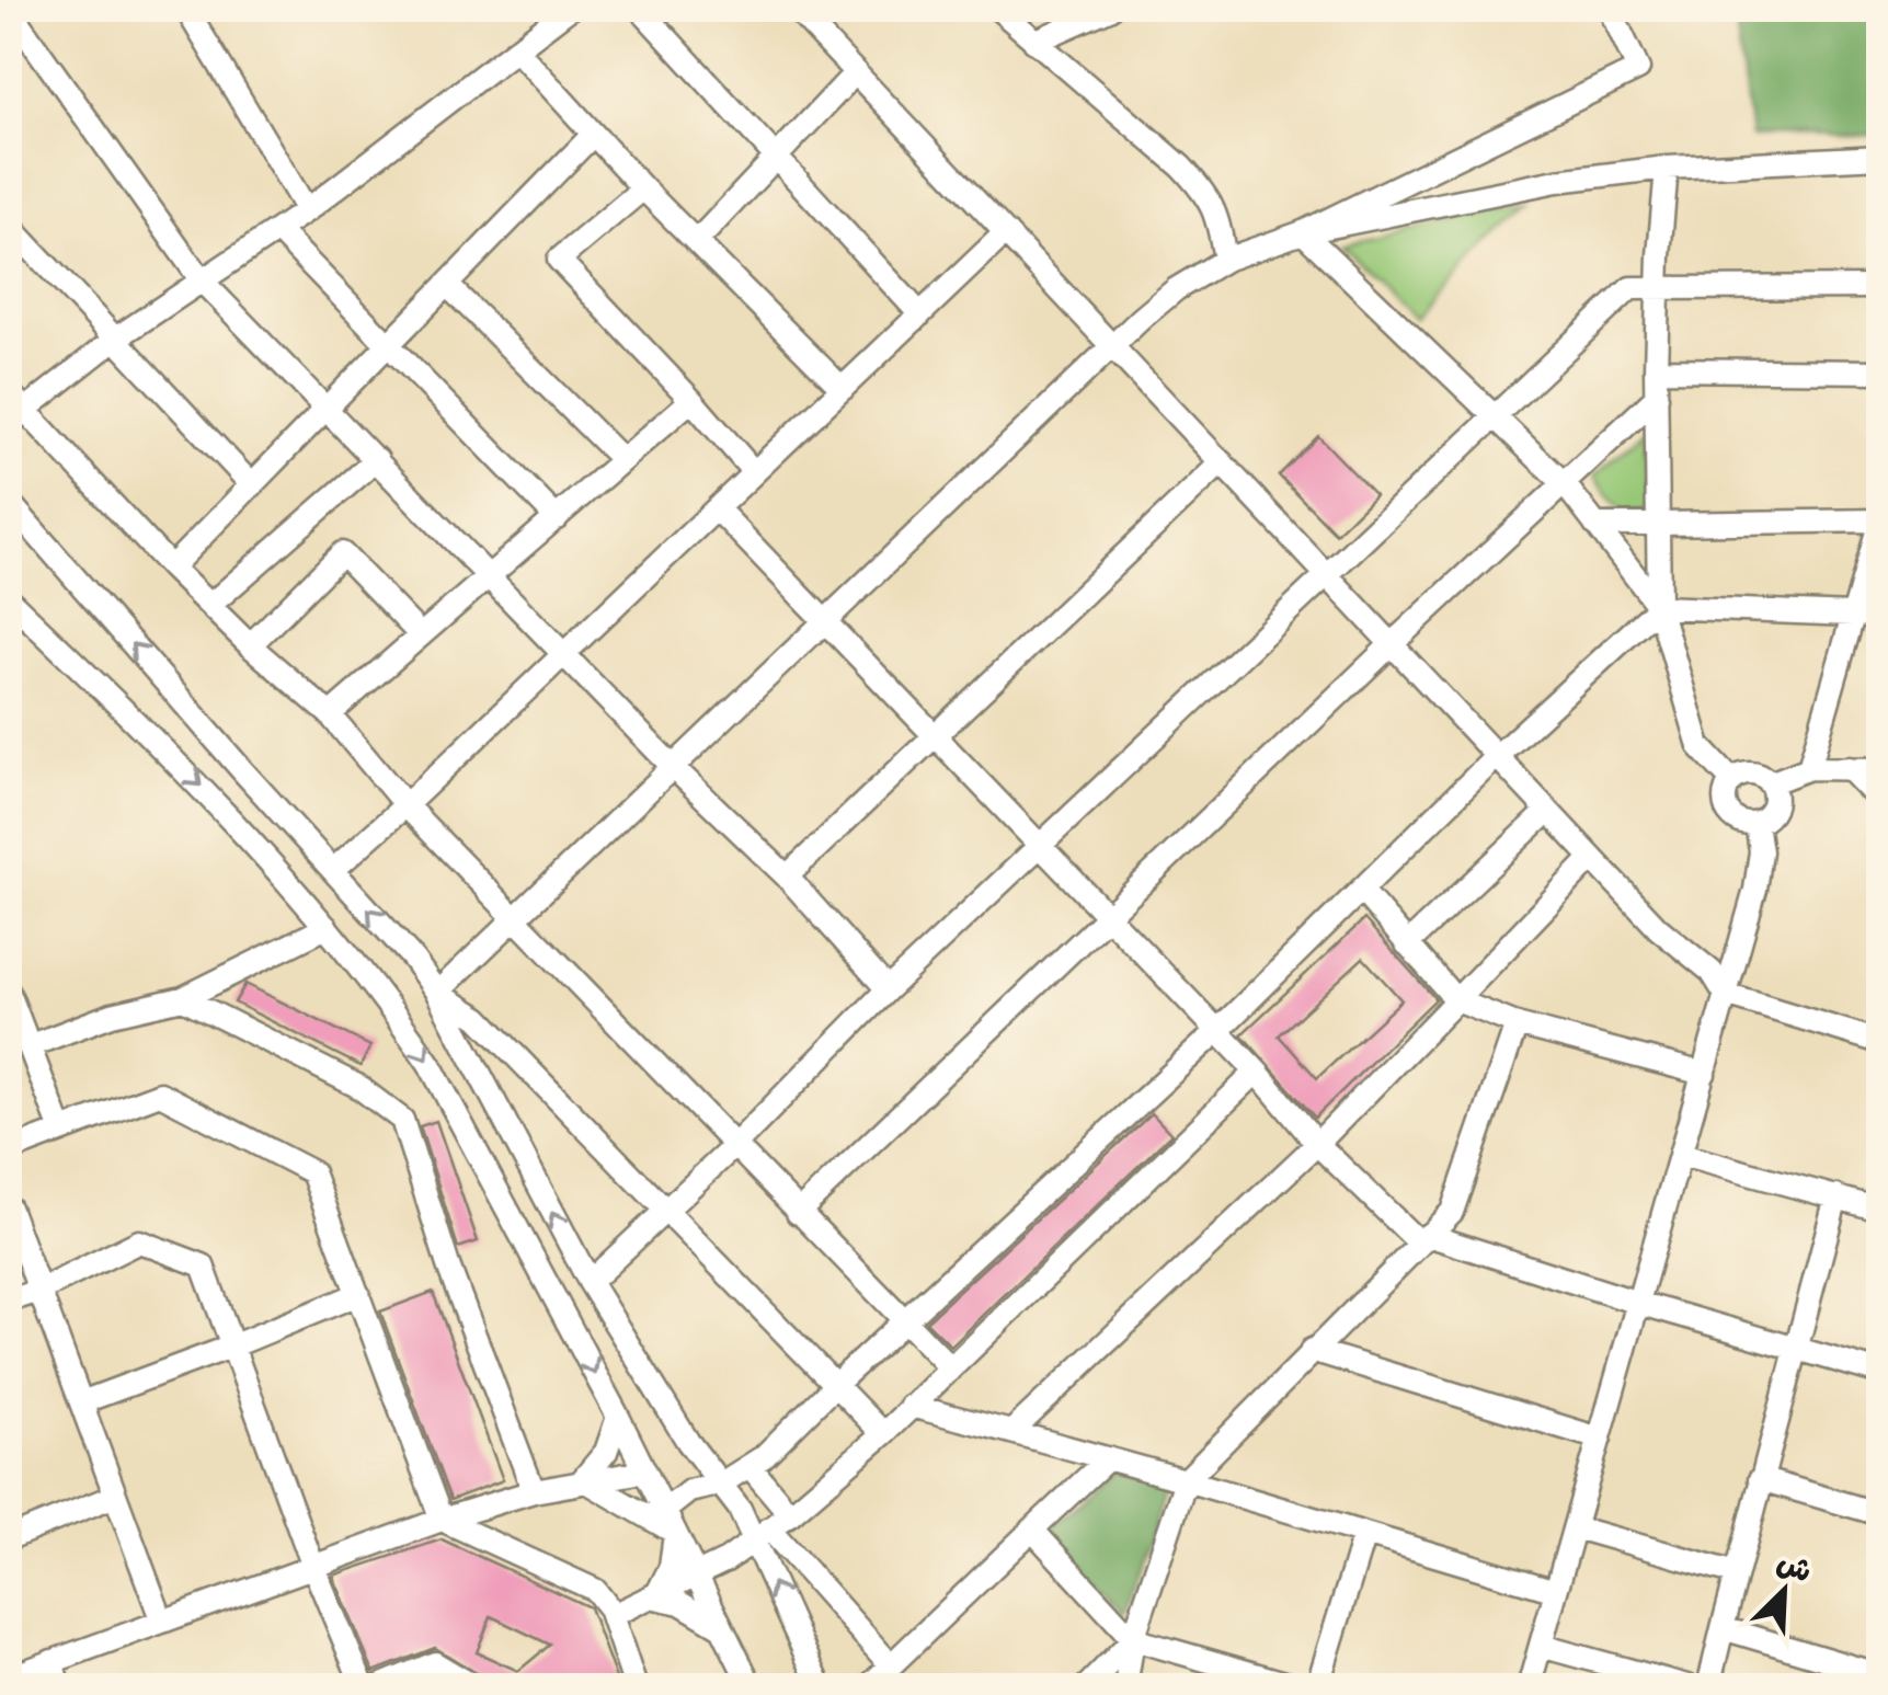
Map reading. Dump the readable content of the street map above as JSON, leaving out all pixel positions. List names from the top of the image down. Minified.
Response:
{"north":"top right"}
